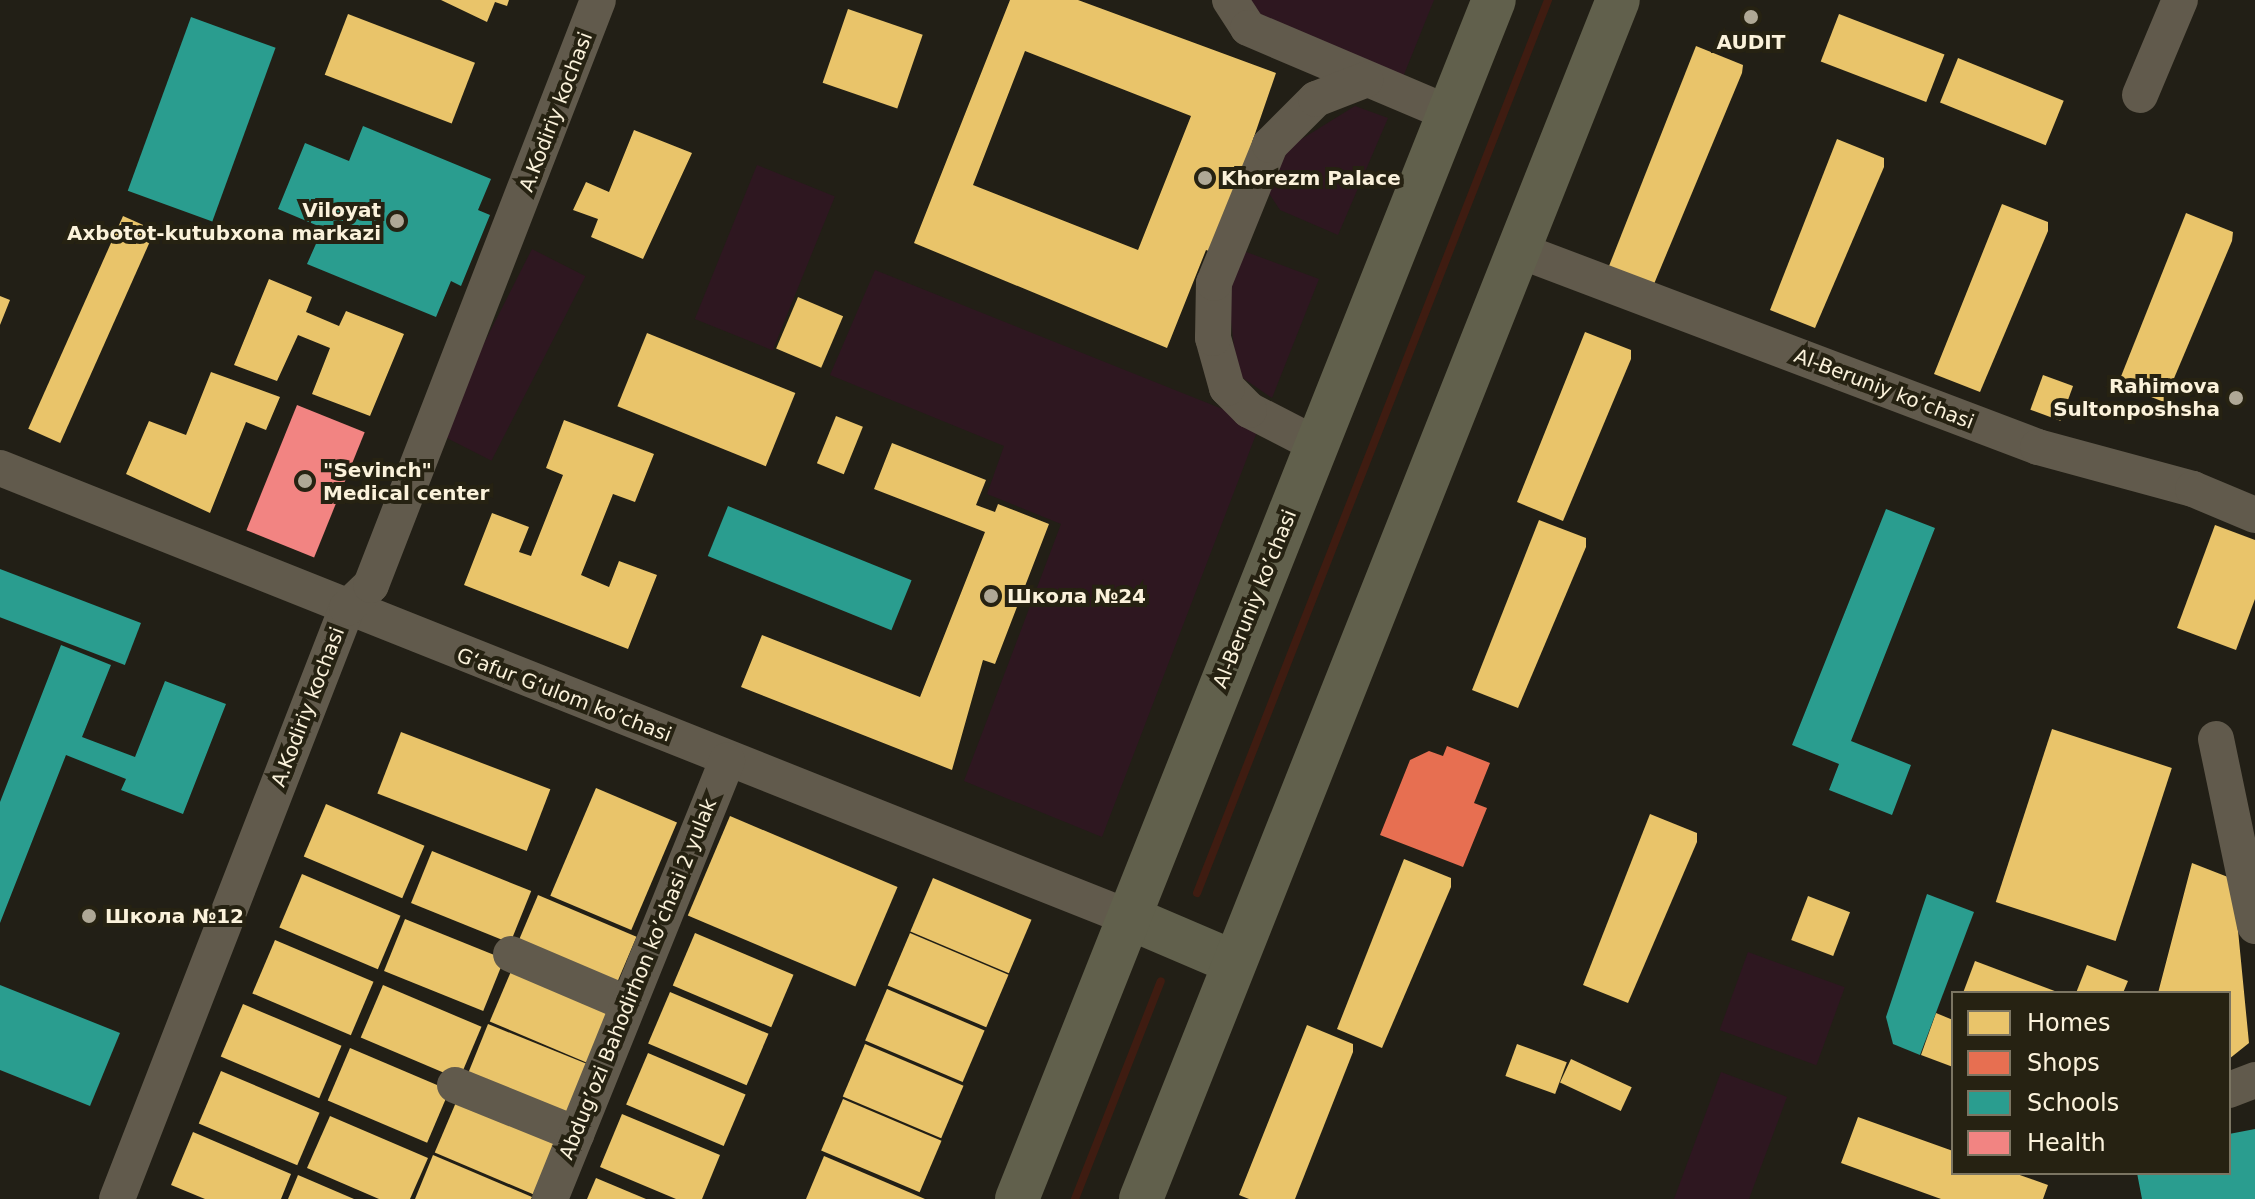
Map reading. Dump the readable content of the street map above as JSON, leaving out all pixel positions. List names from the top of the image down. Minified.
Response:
{"streets":{"main road":["Al-Beruniy ko’chasi"],"street":["A.Kodiriy kochasi","Gʻafur Gʻulom ko’chasi","Abdug’ozi Bahodirhon ko’chasi 2 yulak"]},"crossings":[["A.Kodiriy kochasi","Gʻafur Gʻulom ko’chasi"],["Al-Beruniy ko’chasi","Gʻafur Gʻulom ko’chasi"],["Gʻafur Gʻulom ko’chasi","Abdug’ozi Bahodirhon ko’chasi 2 yulak"]],"places":["AUDIT","Khorezm Palace","Viloyat Axbotot-kutubxona markazi","Rahimova Sultonposhsha","\"Sevinch\" Medical center","Школа №24","Школа №12"],"legend":["Homes","Shops","Schools","Health"]}
